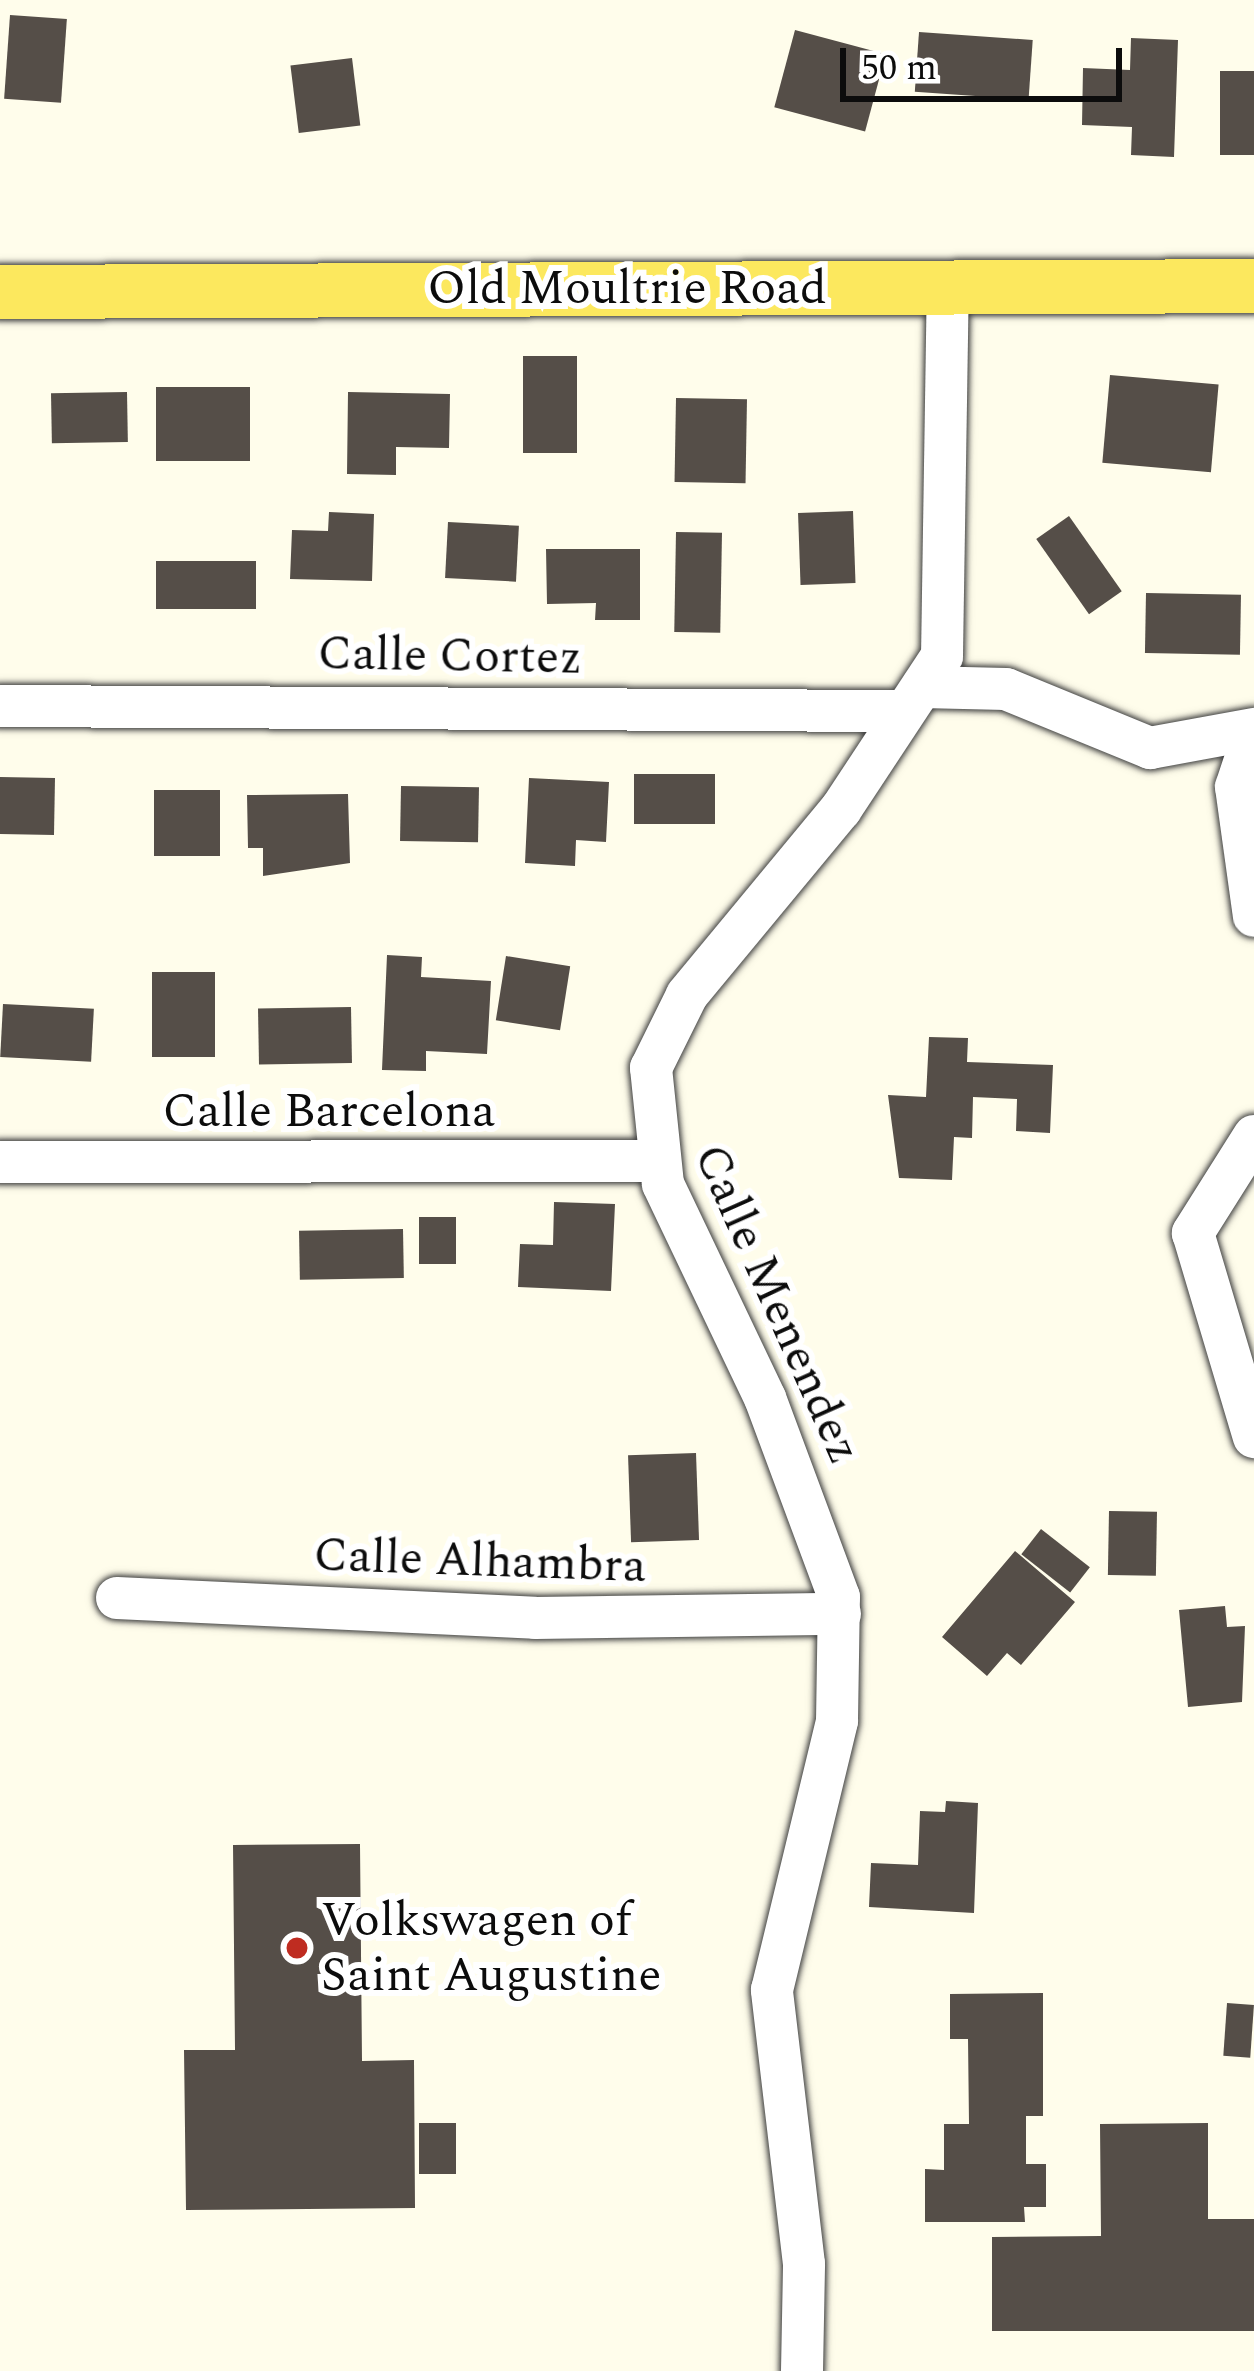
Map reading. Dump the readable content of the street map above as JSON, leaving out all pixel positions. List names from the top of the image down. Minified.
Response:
{"streets":{"main road":["Old Moultrie Road"],"street":["Calle Cortez","Calle Barcelona","Calle Menendez","Calle Alhambra"]},"crossings":[["Old Moultrie Road","Calle Menendez"],["Calle Cortez","Calle Menendez"],["Calle Barcelona","Calle Menendez"],["Calle Menendez","Calle Alhambra"]],"places":["Volkswagen of Saint Augustine"],"scale_bar":"50 m"}
